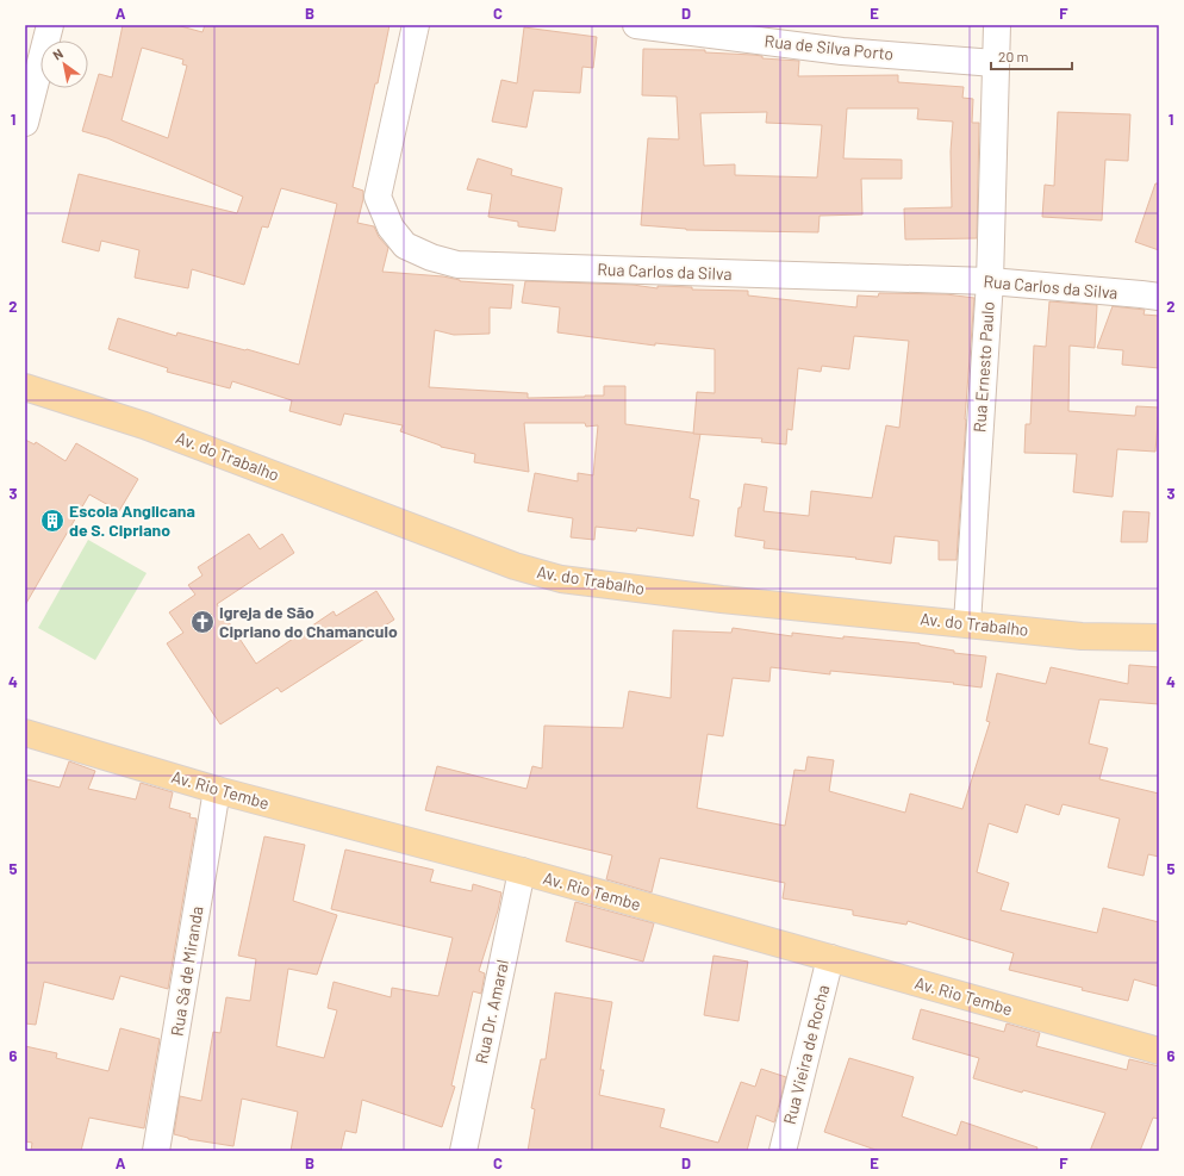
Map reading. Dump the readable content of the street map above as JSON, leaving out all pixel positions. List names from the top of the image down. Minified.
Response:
{"streets":{"main road":["Av. do Trabalho","Av. Rio Tembe"],"street":["Rua de Silva Porto","Rua Carlos da Silva","Rua Ernesto Paulo","Rua Sá de Miranda","Rua Dr. Amaral","Rua Vieira de Rocha"]},"crossings":[["Rua de Silva Porto","Rua Ernesto Paulo"],["Rua Carlos da Silva","Rua Ernesto Paulo"],["Rua Ernesto Paulo","Av. do Trabalho"],["Av. Rio Tembe","Rua Sá de Miranda"],["Av. Rio Tembe","Rua Dr. Amaral"],["Av. Rio Tembe","Rua Vieira de Rocha"]],"places":{"building":["Escola Anglicana de S. Cipriano"],"church":["Igreja de São Cipriano do Chamanculo"]},"scale_bar":"20 m","north":"top left","grid":{"columns":["A","B","C","D","E","F"],"rows":["1","2","3","4","5","6"]}}
